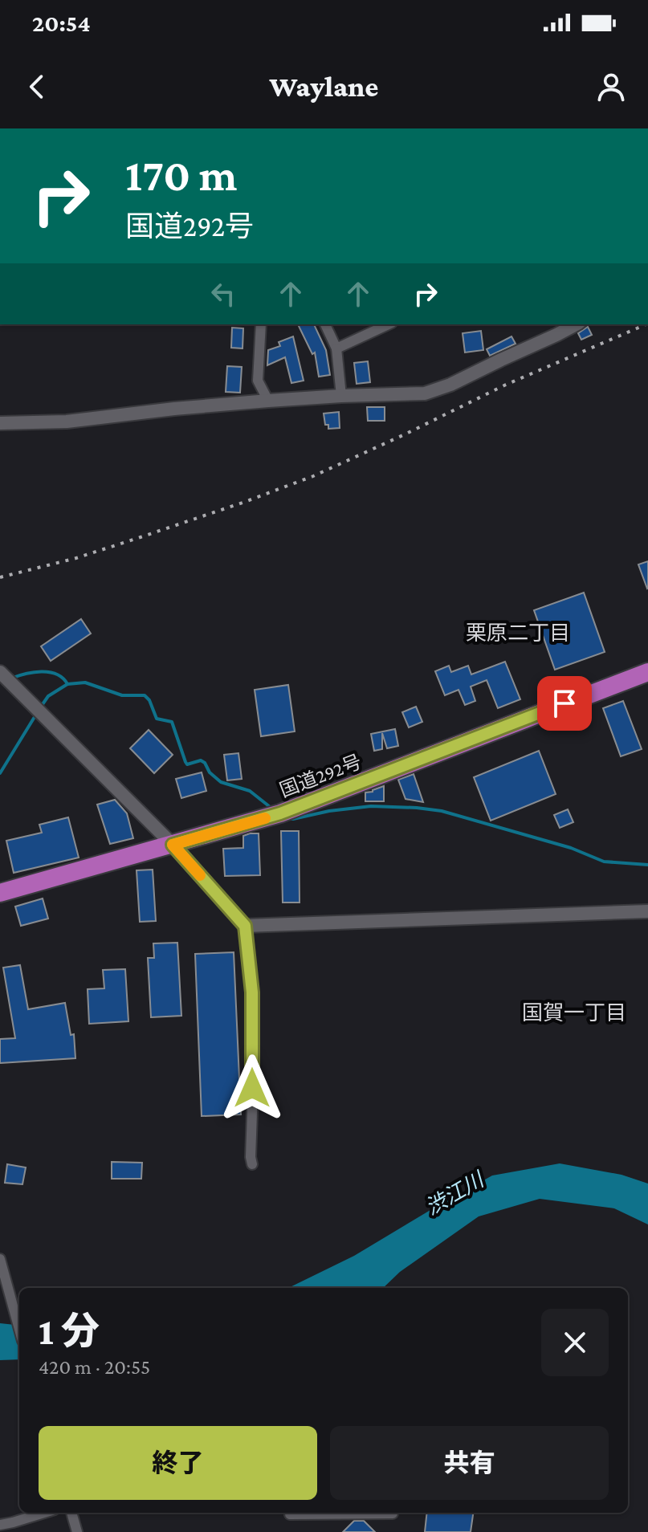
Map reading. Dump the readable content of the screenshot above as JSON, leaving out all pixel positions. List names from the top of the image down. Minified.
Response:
{"streets":{"highway":["国道292号"]},"districts":["栗原二丁目","国賀一丁目"],"water":["渋江川"],"page":{"status":"20:54","header":"Waylane","turn":["170 m","国道292号"],"heading":["1 分","420 m · 20:55"],"buttons":["終了","共有"]}}
